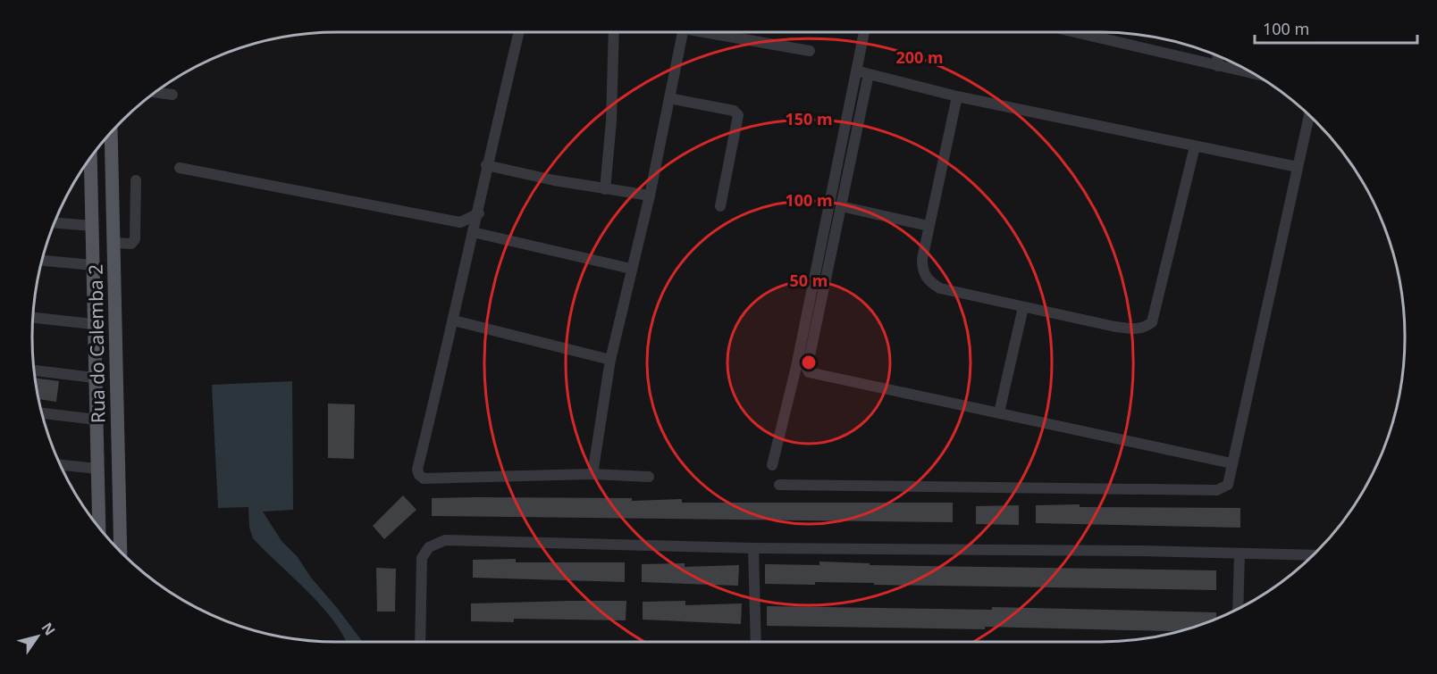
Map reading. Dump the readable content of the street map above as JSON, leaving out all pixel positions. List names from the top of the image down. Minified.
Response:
{"streets":{"main road":["Rua do Calemba 2"]},"scale_bar":"100 m","north":"top right","rings":["200 m","150 m","100 m","50 m"]}
